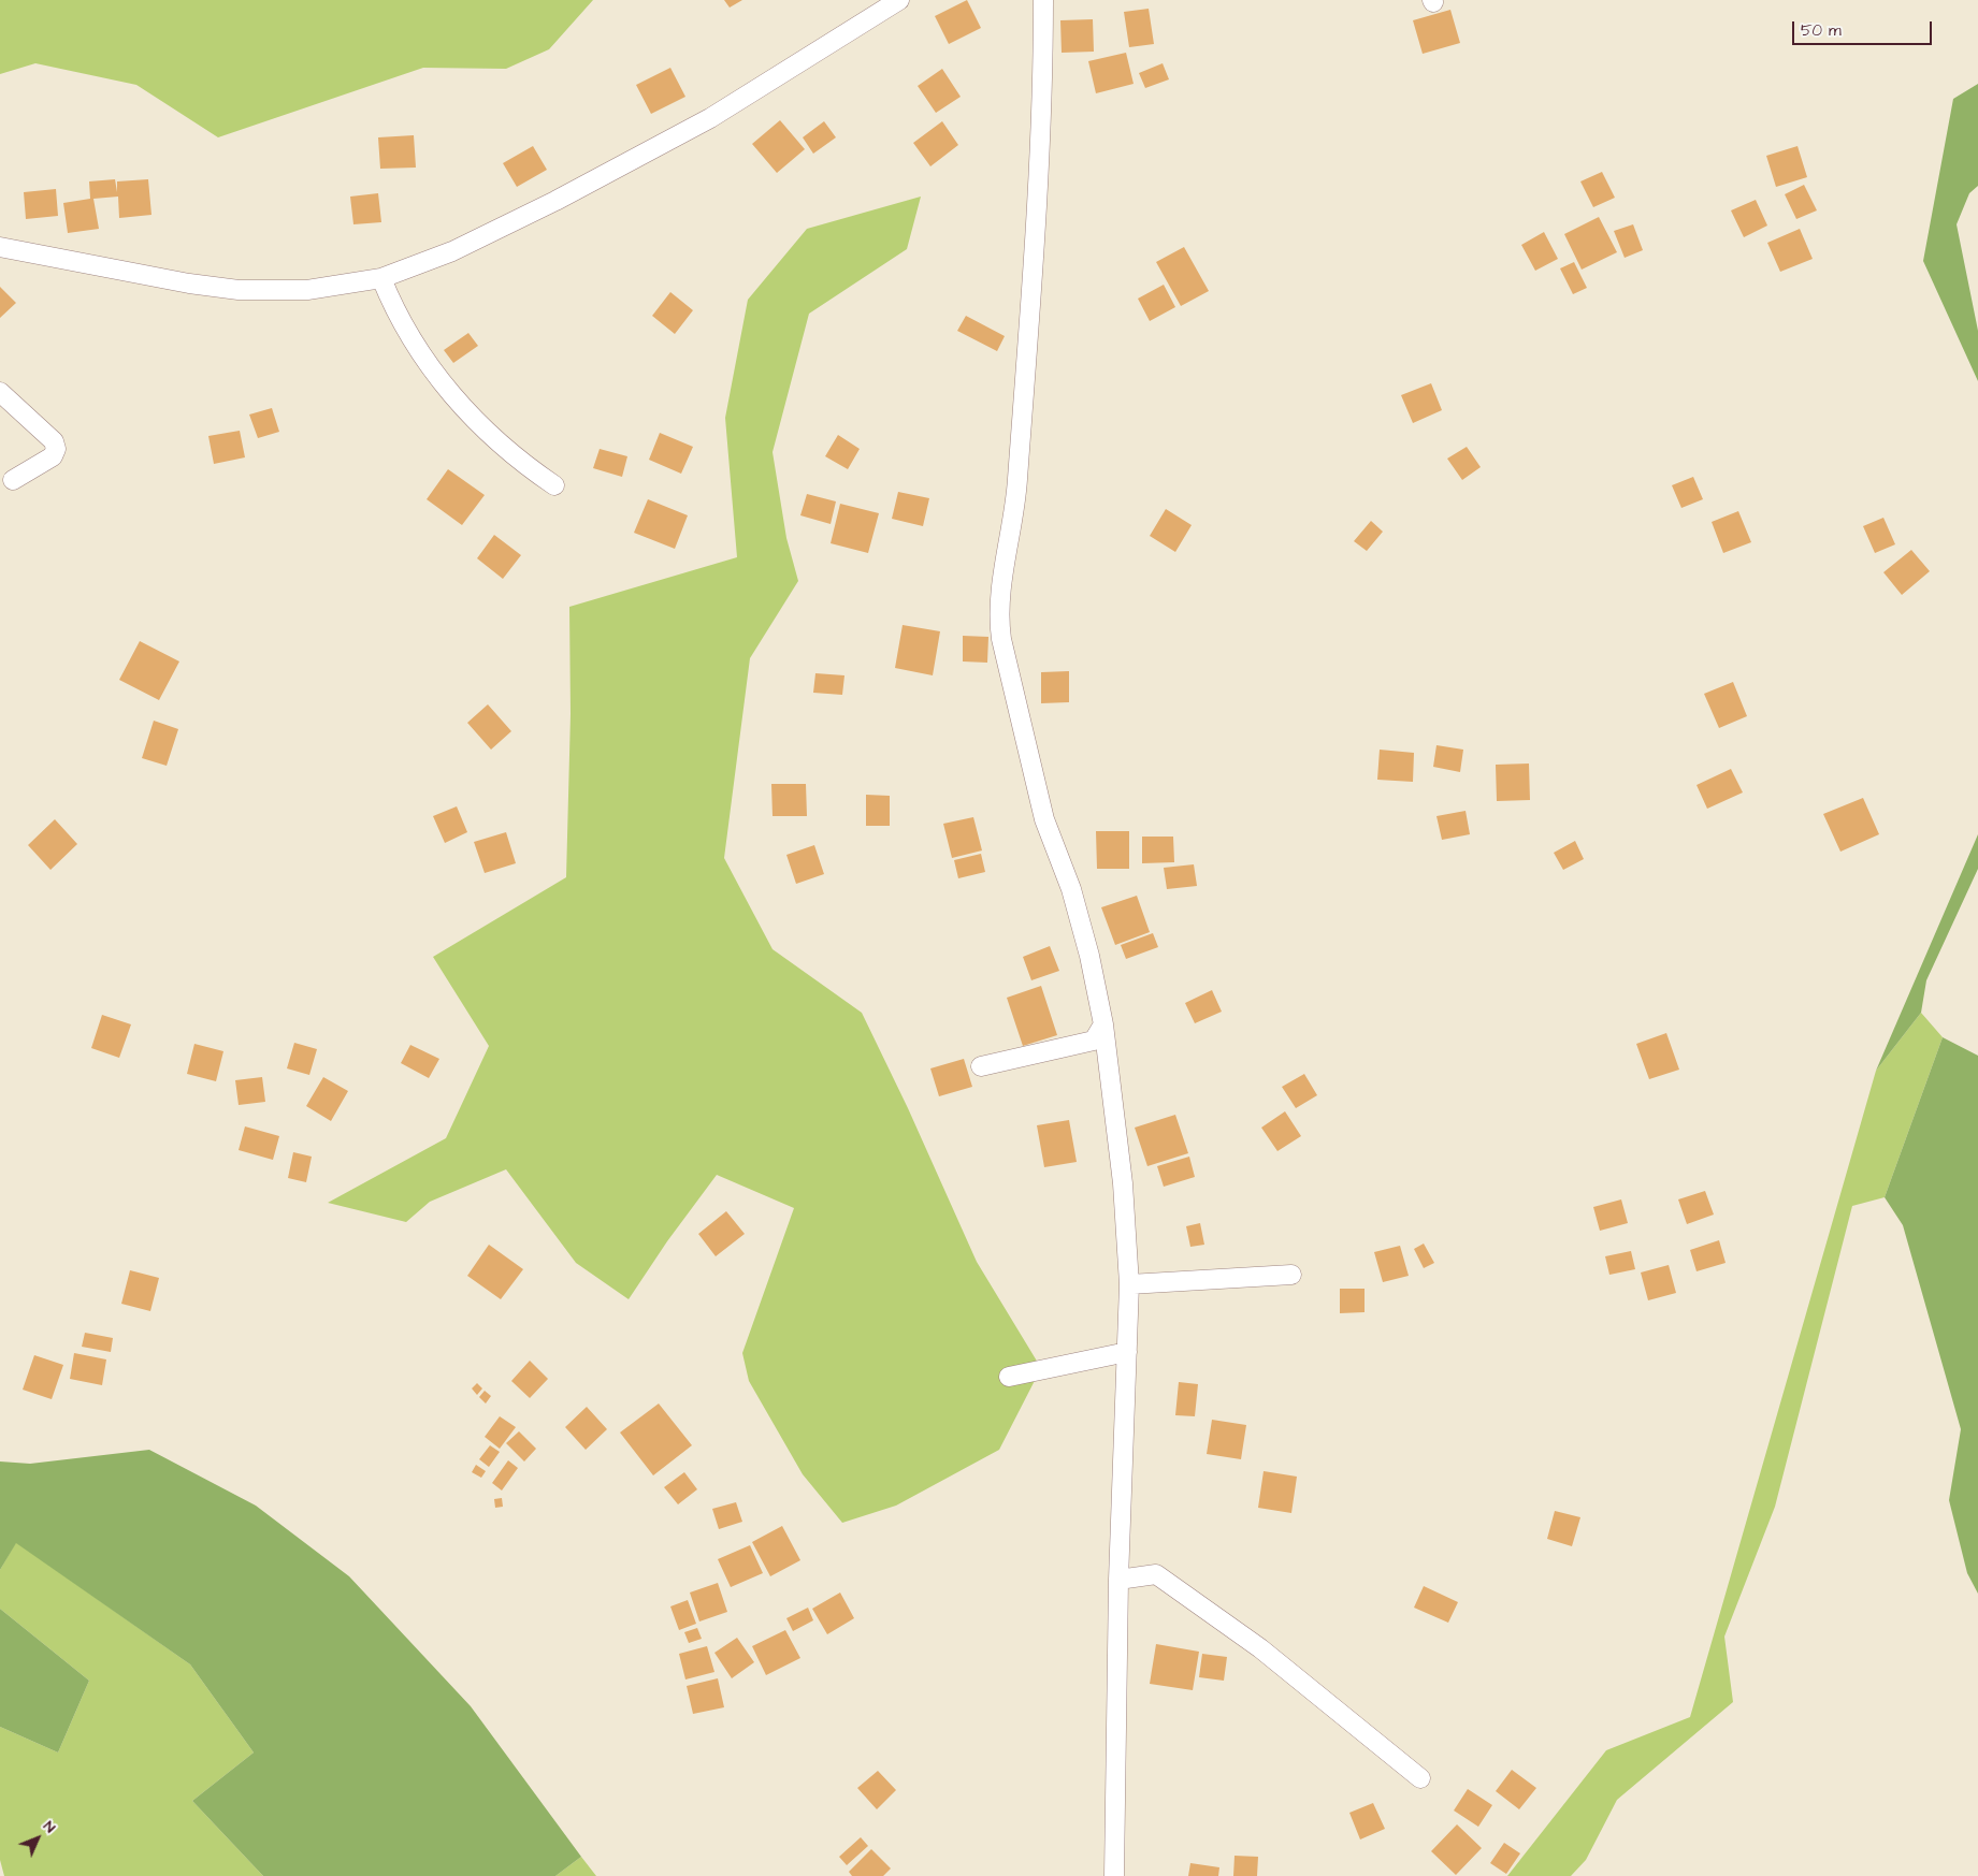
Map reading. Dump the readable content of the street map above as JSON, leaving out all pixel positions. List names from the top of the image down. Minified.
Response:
{"scale_bar":"50 m","north":"top right"}
